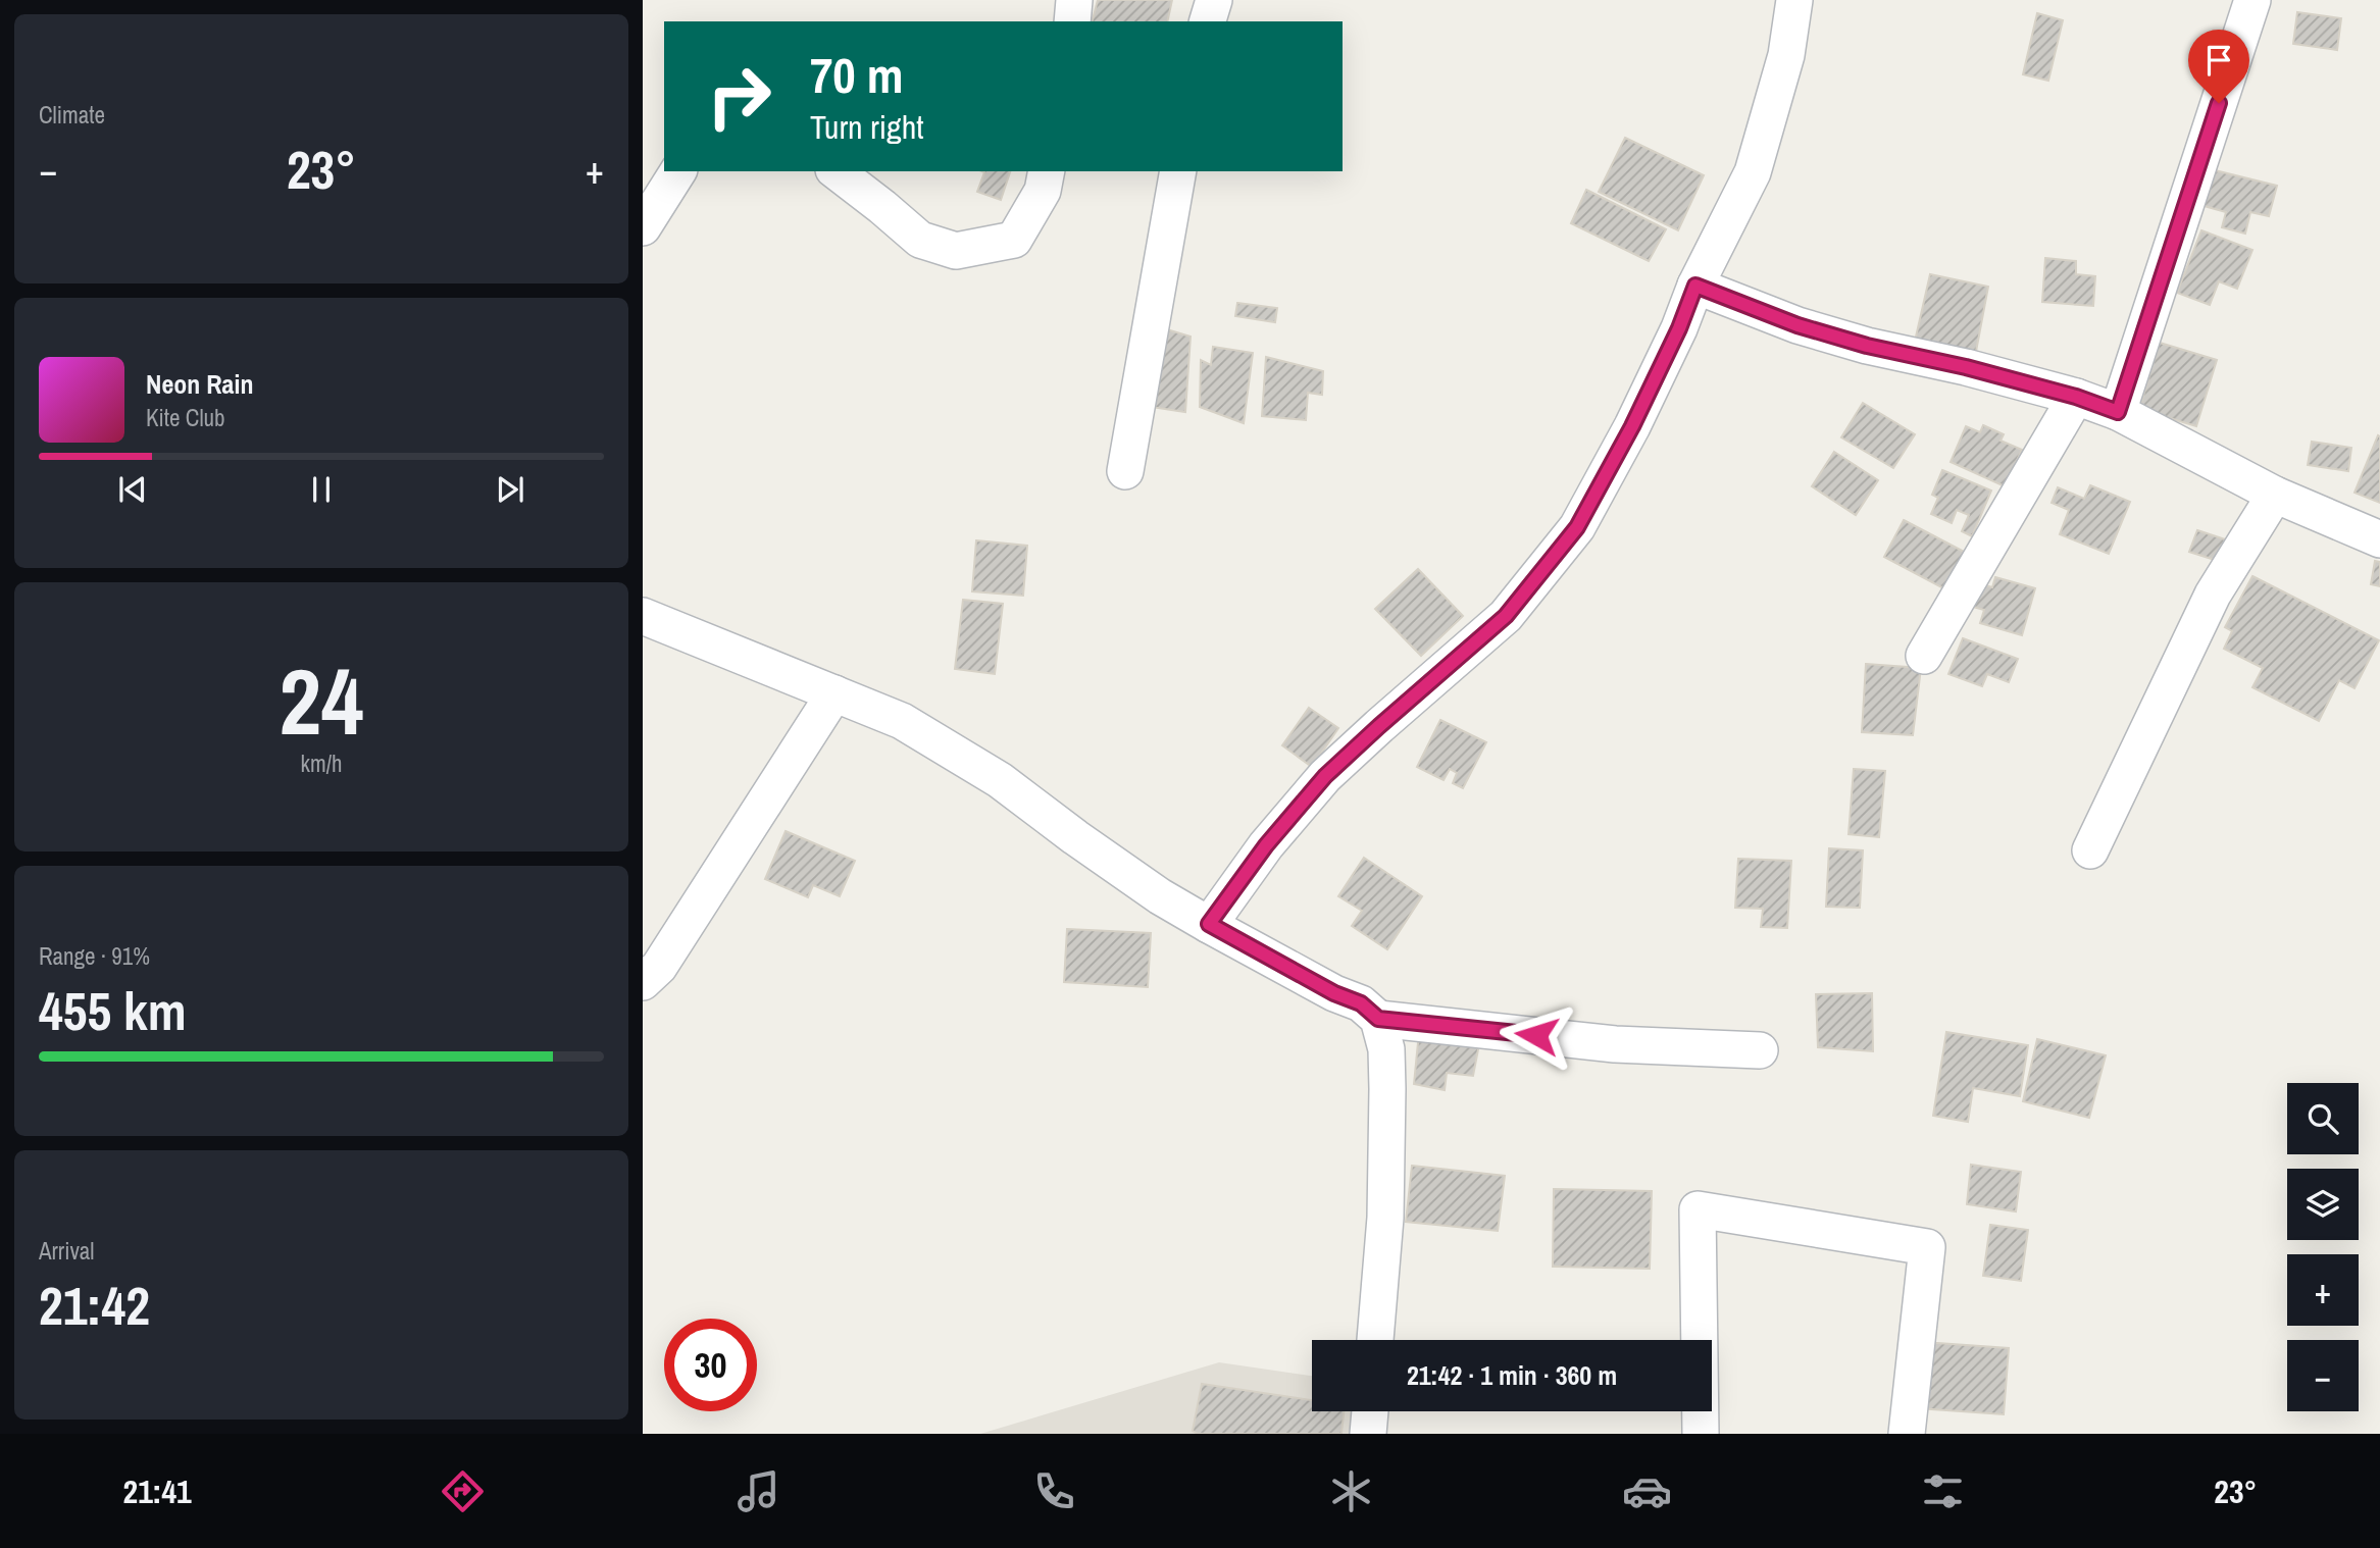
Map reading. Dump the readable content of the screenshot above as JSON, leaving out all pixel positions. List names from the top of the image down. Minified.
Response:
{"page":{"tile":["Climate",["24","km/h"],["Range · 91%","455 km"],["Arrival","21:42"]],"turn":["70 m","Turn right"],"heat":["−","23°","+"],"song":["Neon Rain","Kite Club"],"map_buttons":["+","−"],"limit":"30","trip":"21:42 · 1 min · 360 m","tabs":["21:41","23°"]}}
